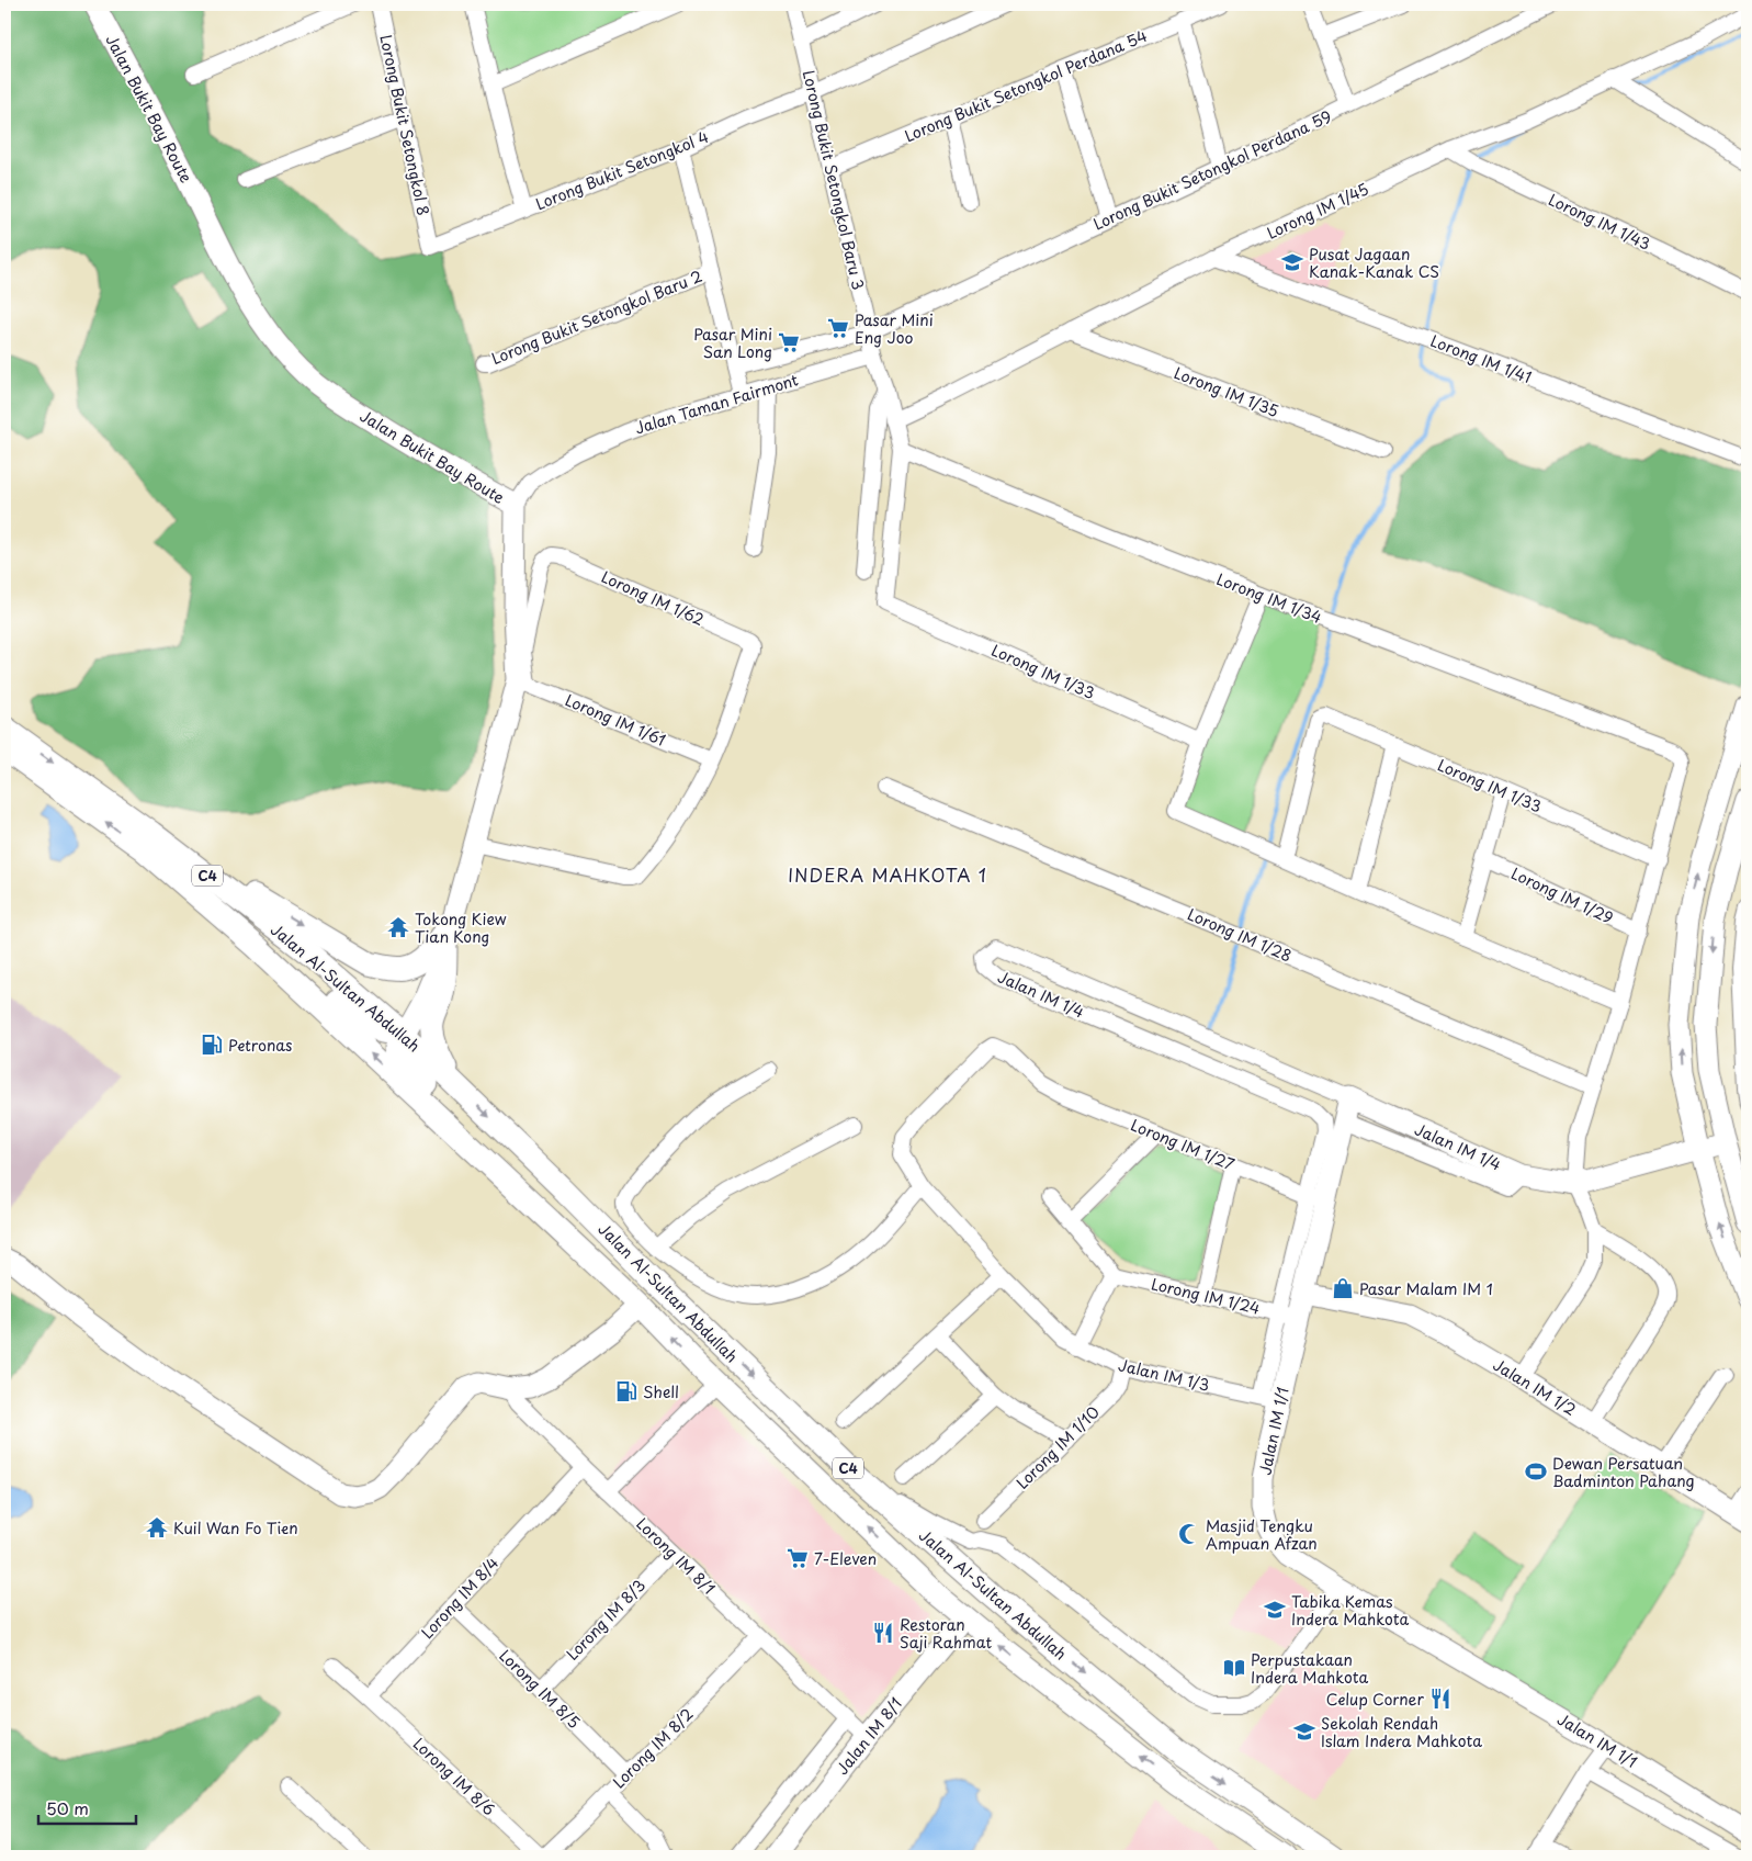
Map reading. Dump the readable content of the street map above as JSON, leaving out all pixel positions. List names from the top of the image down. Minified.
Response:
{"streets":{"main road":["C4","Jalan Al-Sultan Abdullah"],"street":["Lorong Bukit Setongkol Perdana 54","Jalan Bukit Bay Route","Lorong Bukit Setongkol 8","Lorong Bukit Setongkol 4","Lorong Bukit Setongkol Perdana 59","Lorong Bukit Setongkol Baru 3","Lorong IM 1/45","Lorong IM 1/43","Lorong Bukit Setongkol Baru 2","Lorong IM 1/41","Lorong IM 1/35","Jalan Taman Fairmont","Lorong IM 1/62","Lorong IM 1/34","Lorong IM 1/33","Lorong IM 1/61","Lorong IM 1/29","Lorong IM 1/28","Jalan IM 1/4","Lorong IM 1/27","Lorong IM 1/24","Jalan IM 1/3","Jalan IM 1/2","Jalan IM 1/1","Lorong IM 1/10","Lorong IM 8/1","Lorong IM 8/4","Lorong IM 8/3","Lorong IM 8/5","Jalan IM 8/1","Lorong IM 8/2","Lorong IM 8/6"]},"crossings":[["Lorong Bukit Setongkol Perdana 54","Lorong Bukit Setongkol Baru 3"],["Jalan Bukit Bay Route","Jalan Taman Fairmont"],["Jalan Bukit Bay Route","Lorong IM 1/62"],["Jalan Bukit Bay Route","Lorong IM 1/61"],["Jalan Bukit Bay Route","Jalan Al-Sultan Abdullah"],["Lorong Bukit Setongkol 8","Lorong Bukit Setongkol 4"],["Lorong Bukit Setongkol 4","Lorong Bukit Setongkol Baru 3"],["Lorong Bukit Setongkol Perdana 59","Lorong Bukit Setongkol Baru 3"],["Lorong Bukit Setongkol Baru 3","Lorong IM 1/45"],["Lorong Bukit Setongkol Baru 3","Jalan Taman Fairmont"],["Lorong IM 1/45","Lorong IM 1/43"],["Lorong IM 1/45","Lorong IM 1/41"],["Lorong IM 1/45","Lorong IM 1/35"],["Lorong IM 1/62","Lorong IM 1/61"],["Lorong IM 1/34","Lorong IM 1/33"],["Jalan Al-Sultan Abdullah","Jalan IM 8/1"],["Jalan IM 1/4","Lorong IM 1/27"],["Jalan IM 1/4","Lorong IM 1/24"],["Jalan IM 1/4","Jalan IM 1/1"],["Lorong IM 1/27","Jalan IM 1/3"],["Lorong IM 1/27","Jalan IM 1/1"],["Lorong IM 1/24","Jalan IM 1/1"],["Jalan IM 1/3","Jalan IM 1/1"],["Jalan IM 1/3","Lorong IM 1/10"],["Jalan IM 1/2","Jalan IM 1/1"],["Lorong IM 8/1","Lorong IM 8/4"],["Lorong IM 8/1","Lorong IM 8/3"],["Lorong IM 8/1","Jalan IM 8/1"],["Lorong IM 8/1","Lorong IM 8/2"],["Lorong IM 8/4","Lorong IM 8/5"],["Lorong IM 8/4","Lorong IM 8/6"],["Lorong IM 8/3","Lorong IM 8/5"],["Lorong IM 8/5","Lorong IM 8/2"],["Lorong IM 8/2","Lorong IM 8/6"]],"districts":["INDERA MAHKOTA 1"],"places":{"school or university":["Pusat Jagaan Kanak-Kanak CS","Tabika Kemas Indera Mahkota","Sekolah Rendah Islam Indera Mahkota"],"supermarket":["Pasar Mini Eng Joo","Pasar Mini San Long","7-Eleven"],"temple":["Tokong Kiew Tian Kong","Kuil Wan Fo Tien"],"fuel station":["Petronas","Shell"],"shop":["Pasar Malam IM 1"],"sports":["Dewan Persatuan Badminton Pahang"],"mosque":["Masjid Tengku Ampuan Afzan"],"restaurant":["Restoran Saji Rahmat","Celup Corner"],"library":["Perpustakaan Indera Mahkota"]},"scale_bar":"50 m"}
